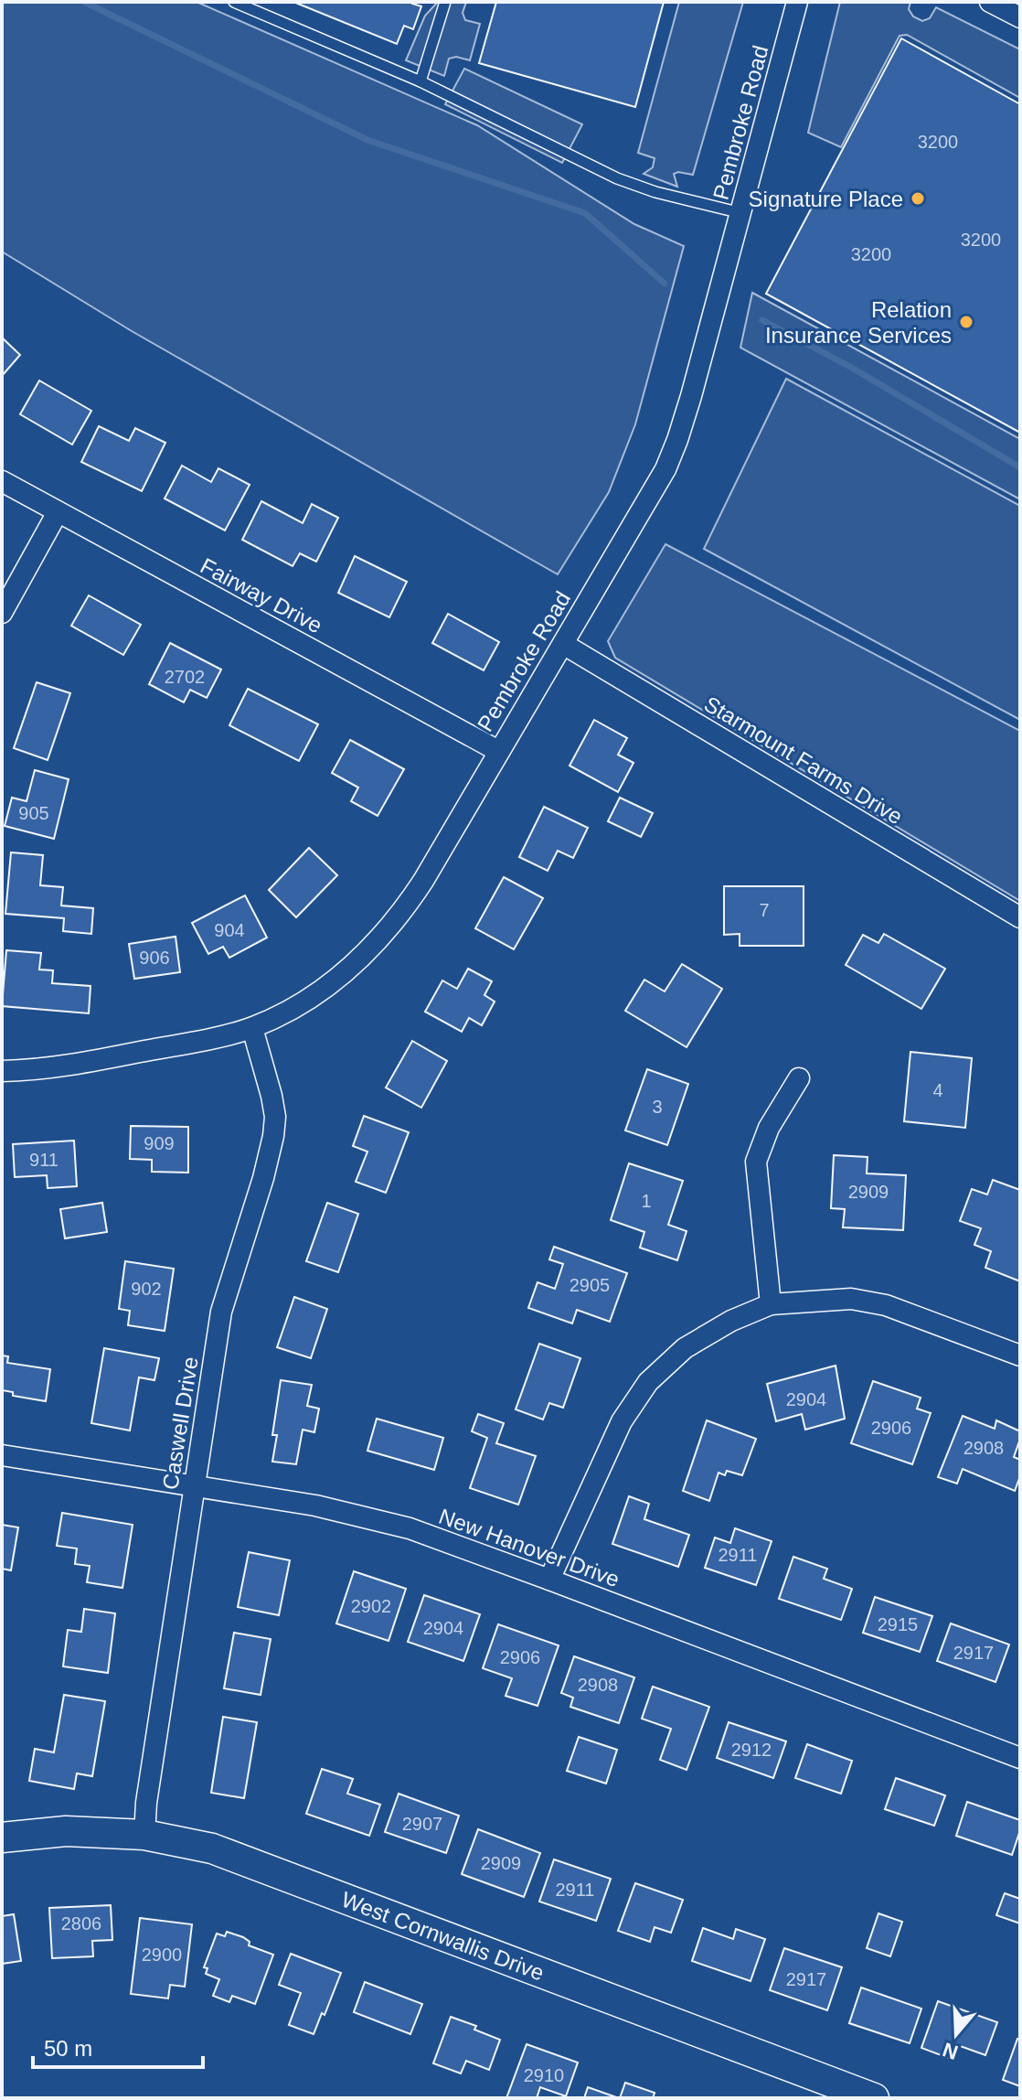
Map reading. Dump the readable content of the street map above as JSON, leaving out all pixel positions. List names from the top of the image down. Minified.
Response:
{"streets":{"street":["Pembroke Road","Fairway Drive","Starmount Farms Drive","Caswell Drive","New Hanover Drive","West Cornwallis Drive"]},"crossings":[["Pembroke Road","Fairway Drive"],["Pembroke Road","Starmount Farms Drive"],["Pembroke Road","Caswell Drive"],["Caswell Drive","New Hanover Drive"],["Caswell Drive","West Cornwallis Drive"]],"places":["Signature Place","Relation Insurance Services"],"house_numbers":["3200","3200","3200","2702","905","7","904","906","4","3","909","911","2909","1","2905","902","2904","2906","2908","2911","2902","2915","2904","2917","2906","2908","2912","2907","2909","2911","2806","2900","2917","2910"],"scale_bar":"50 m","north":"bottom"}
